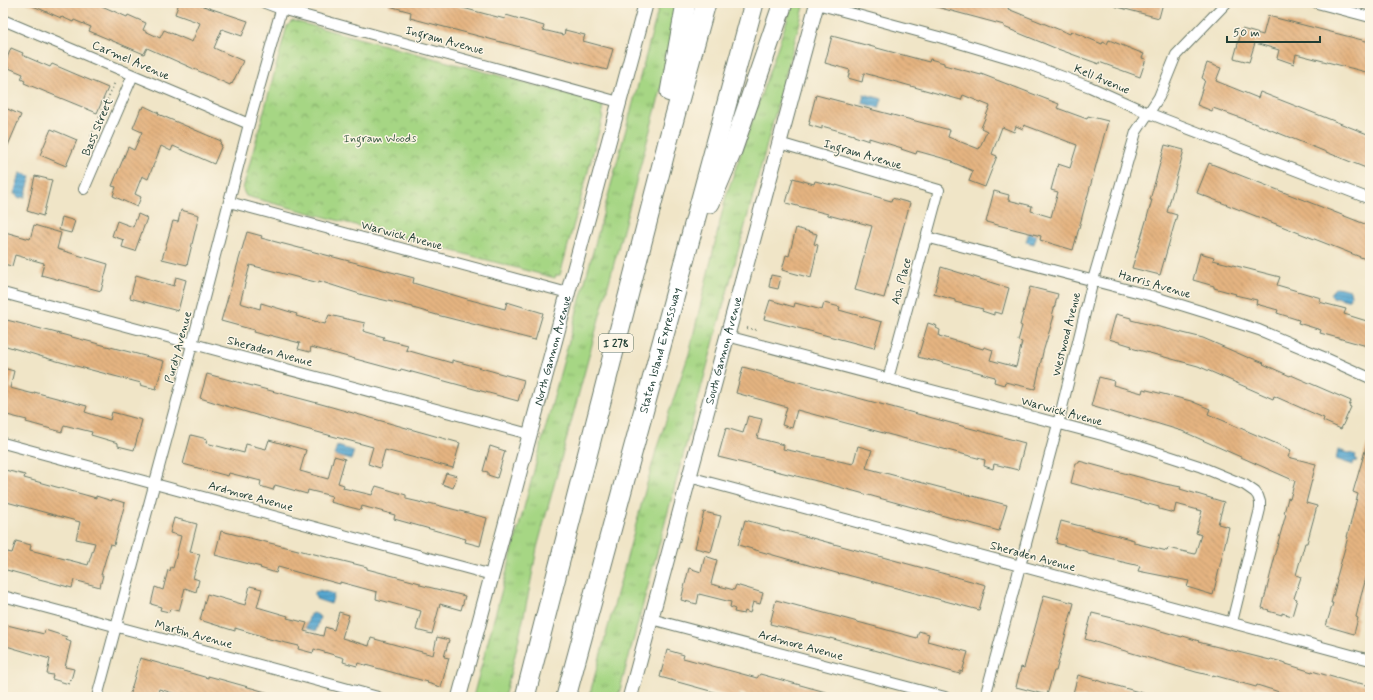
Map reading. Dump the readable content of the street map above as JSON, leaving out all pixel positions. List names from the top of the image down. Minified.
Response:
{"streets":{"highway":["I 278","Staten Island Expressway"],"main road":["North Gannon Avenue","South Gannon Avenue"],"street":["Ingram Avenue","Carmel Avenue","Kell Avenue","Bass Street","Warwick Avenue","Ash Place","Harris Avenue","Westwood Avenue","Purdy Avenue","Sheraden Avenue","Ardmore Avenue","Martin Avenue"]},"crossings":[["Ingram Avenue","Ash Place"],["Ingram Avenue","Purdy Avenue"],["Ingram Avenue","North Gannon Avenue"],["Ingram Avenue","South Gannon Avenue"],["Carmel Avenue","Bass Street"],["Carmel Avenue","Purdy Avenue"],["Kell Avenue","Westwood Avenue"],["Kell Avenue","South Gannon Avenue"],["Warwick Avenue","Ash Place"],["Warwick Avenue","Westwood Avenue"],["Warwick Avenue","Purdy Avenue"],["Warwick Avenue","North Gannon Avenue"],["Warwick Avenue","South Gannon Avenue"],["Warwick Avenue","Sheraden Avenue"],["Ash Place","Harris Avenue"],["Harris Avenue","Westwood Avenue"],["Westwood Avenue","Sheraden Avenue"],["Purdy Avenue","Sheraden Avenue"],["Purdy Avenue","Ardmore Avenue"],["Purdy Avenue","Martin Avenue"],["North Gannon Avenue","Sheraden Avenue"],["North Gannon Avenue","Ardmore Avenue"],["South Gannon Avenue","Sheraden Avenue"],["South Gannon Avenue","Ardmore Avenue"]],"parks":["Ingram Woods"],"scale_bar":"50 m"}
